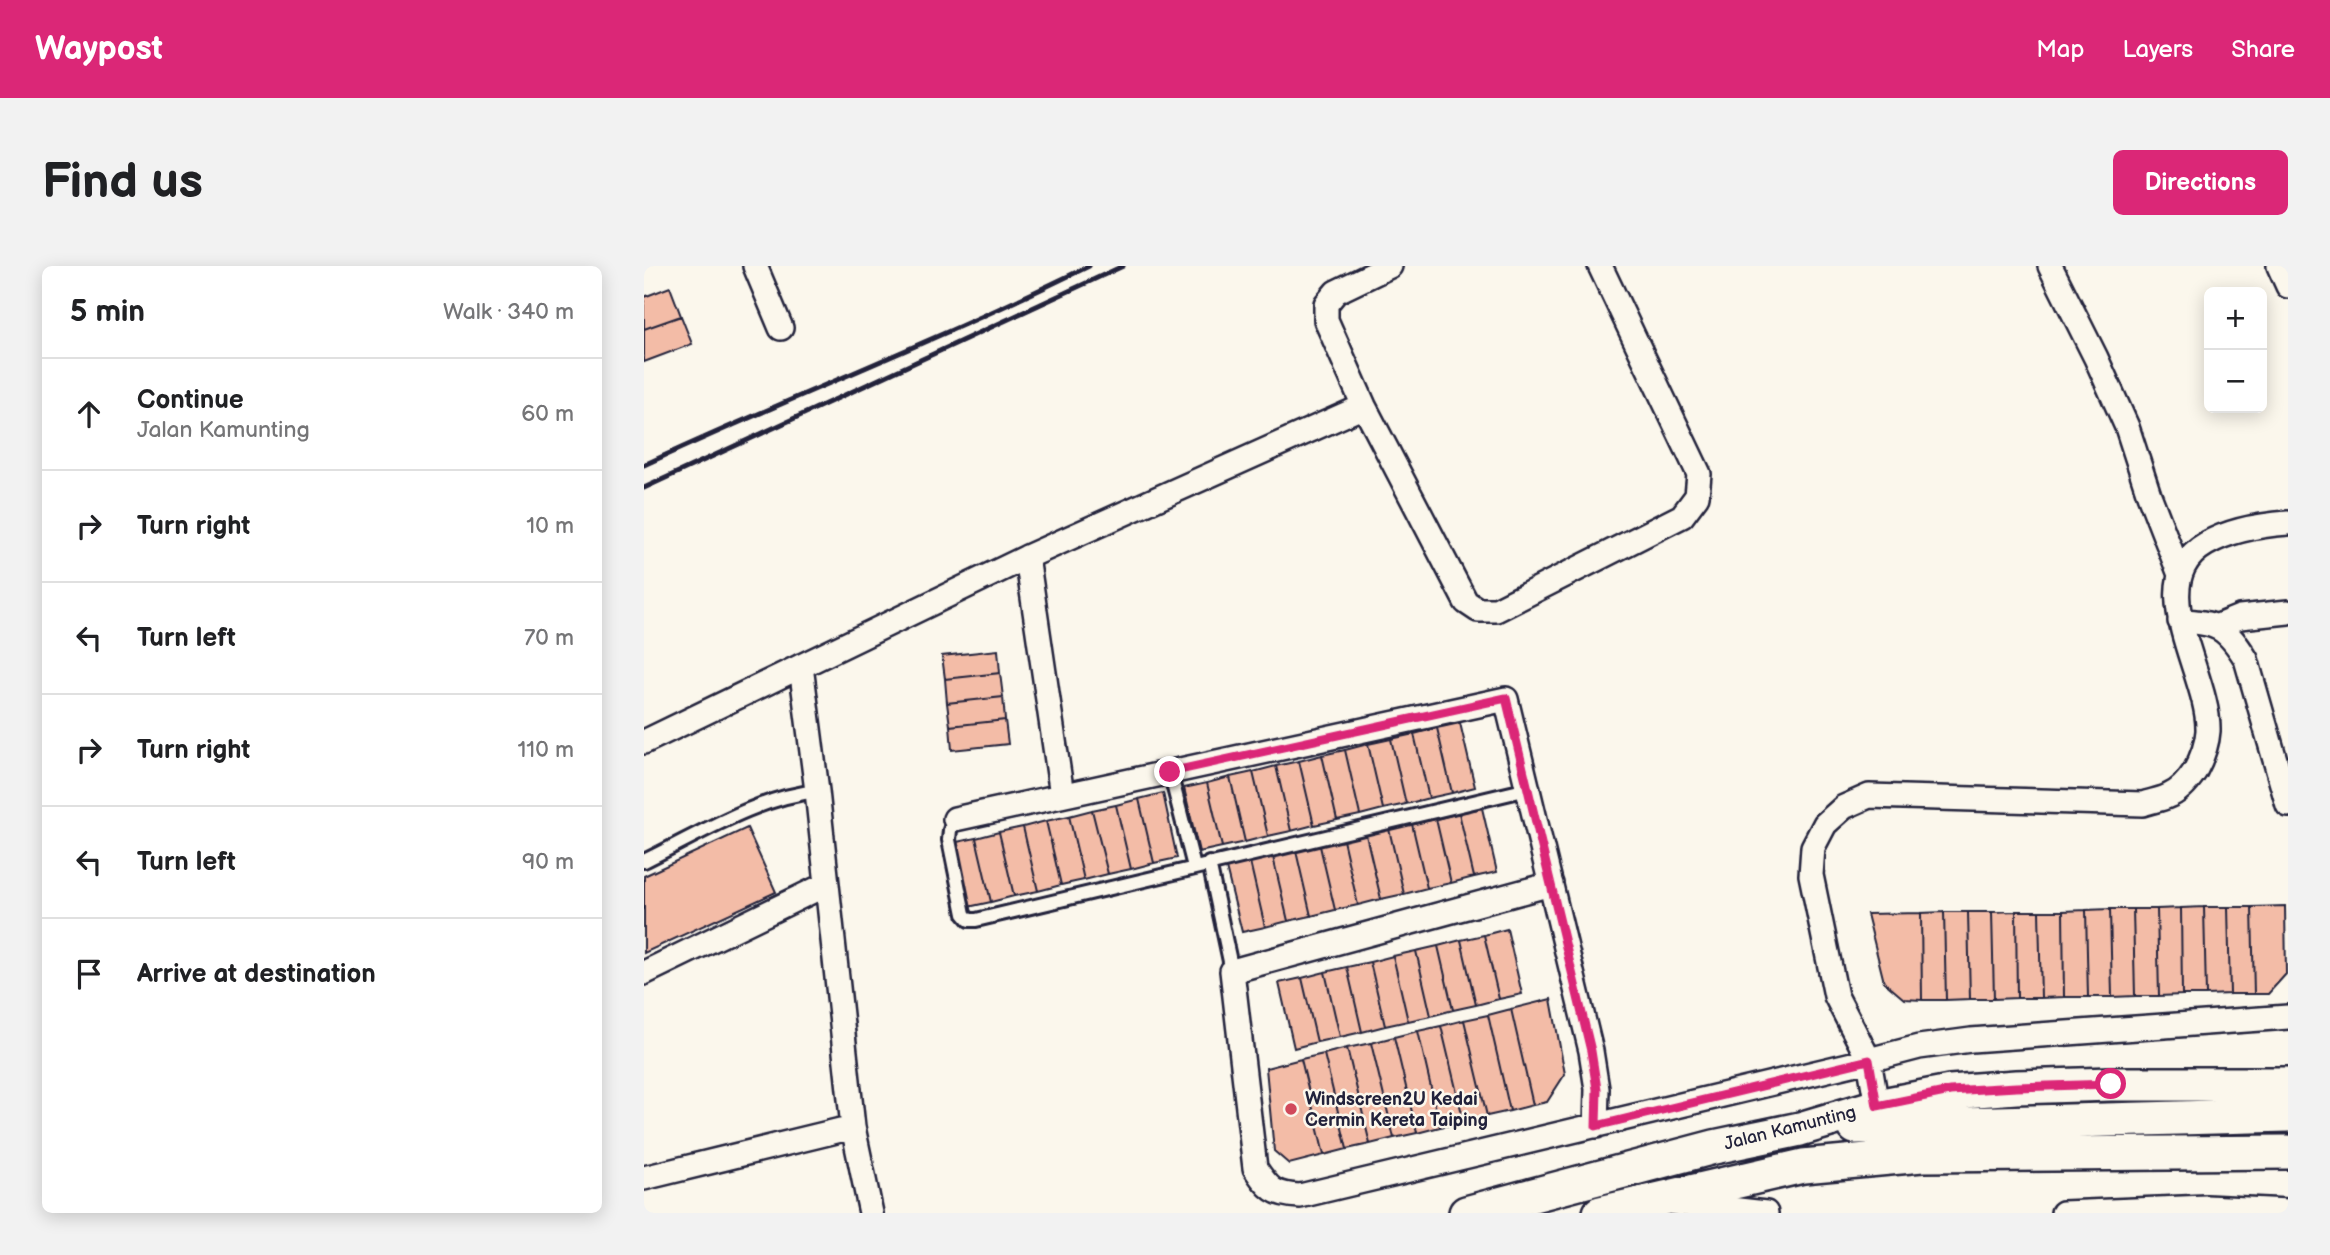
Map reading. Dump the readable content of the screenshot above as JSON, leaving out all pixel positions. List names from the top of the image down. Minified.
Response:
{"streets":{"main road":["Jalan Kamunting"]},"places":["Windscreen2U Kedai Cermin Kereta Taiping"],"page":{"header":"Waypost","nav":["Map","Layers","Share"],"buttons":"Directions","title":"Find us","heading":["5 min","Walk · 340 m"],"map_buttons":["+","−"],"list":[["Continue","Jalan Kamunting","60 m"],["Turn right","10 m"],["Turn left","70 m"],["Turn right","110 m"],["Turn left","90 m"],"Arrive at destination"]}}
